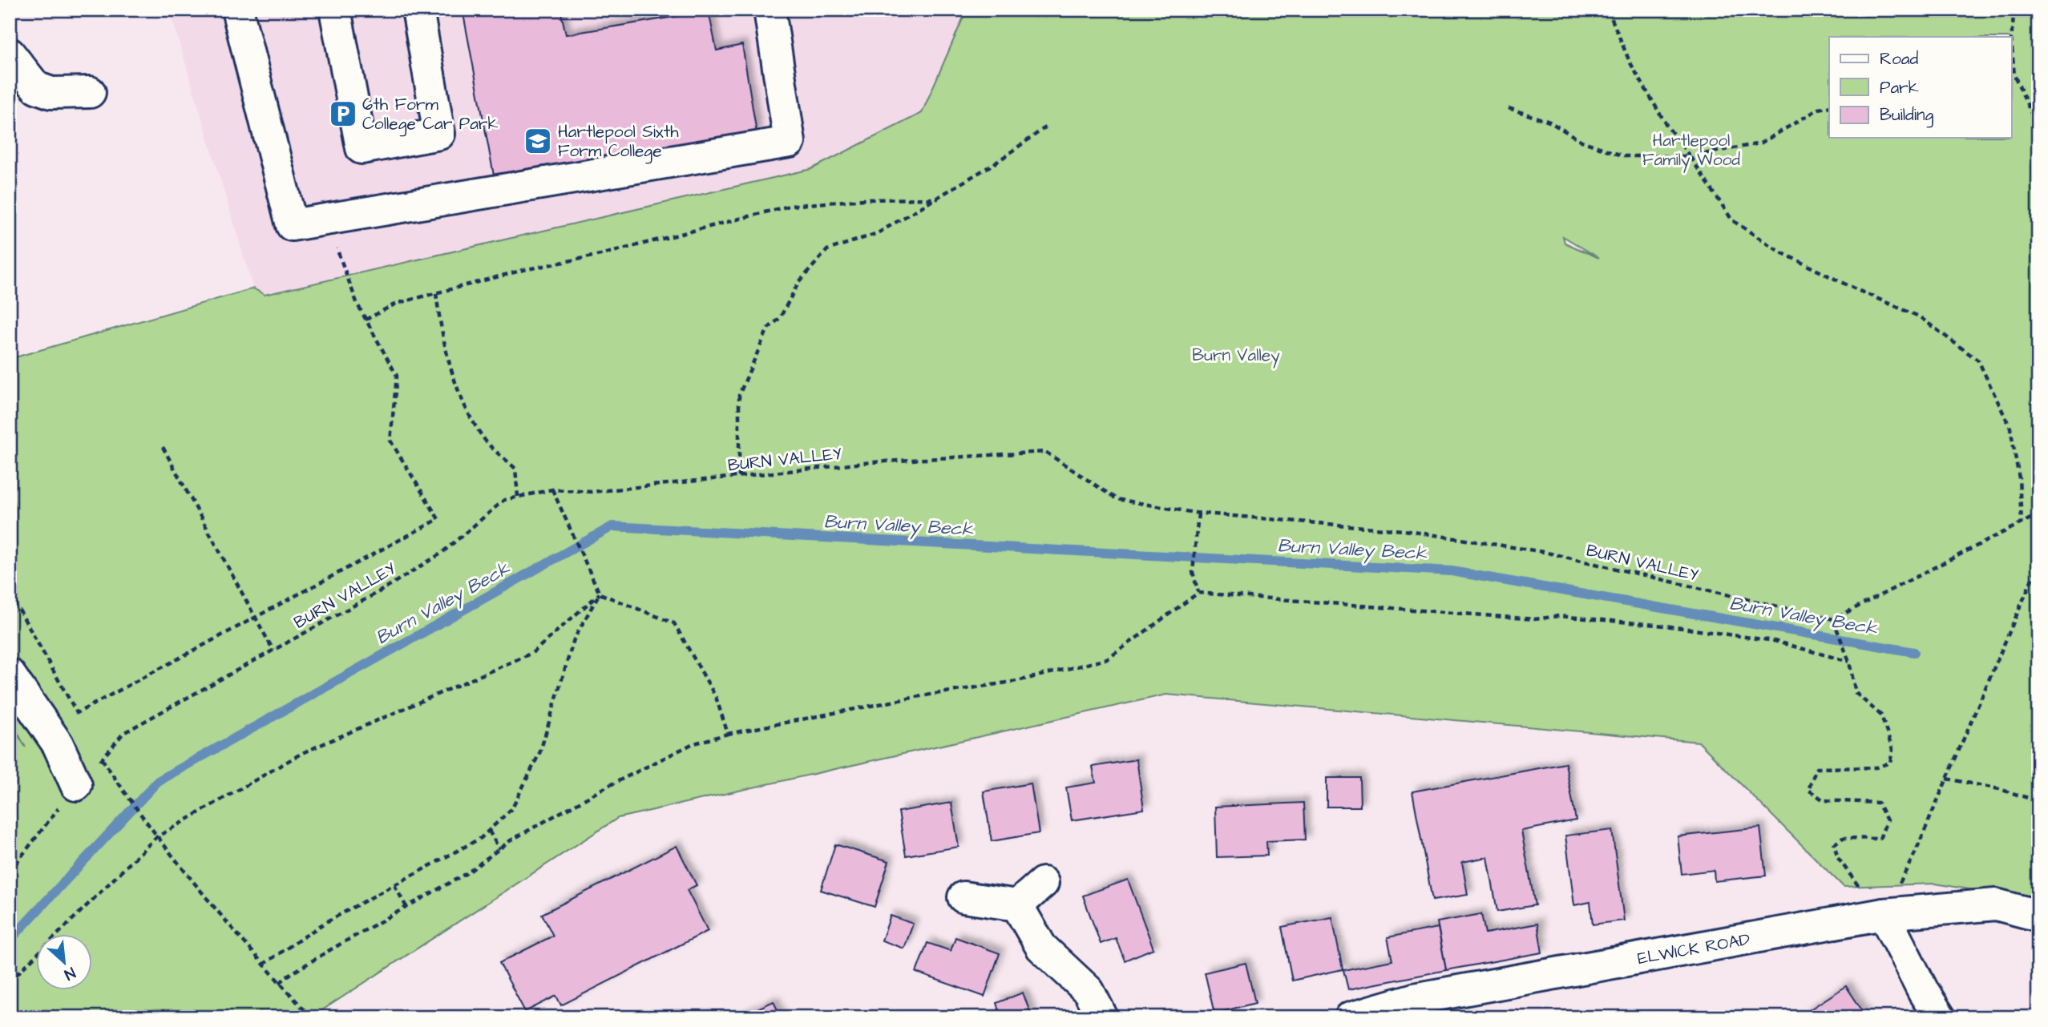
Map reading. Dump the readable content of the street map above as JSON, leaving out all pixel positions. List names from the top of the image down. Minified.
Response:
{"streets":{"street":["ELWICK ROAD"],"path":["BURN VALLEY"]},"water":["Burn Valley Beck"],"parks":["Hartlepool Family Wood","Burn Valley"],"places":{"parking":["6th Form College Car Park"],"school or university":["Hartlepool Sixth Form College"]},"legend":["Road","Park","Building"],"north":"bottom right"}
